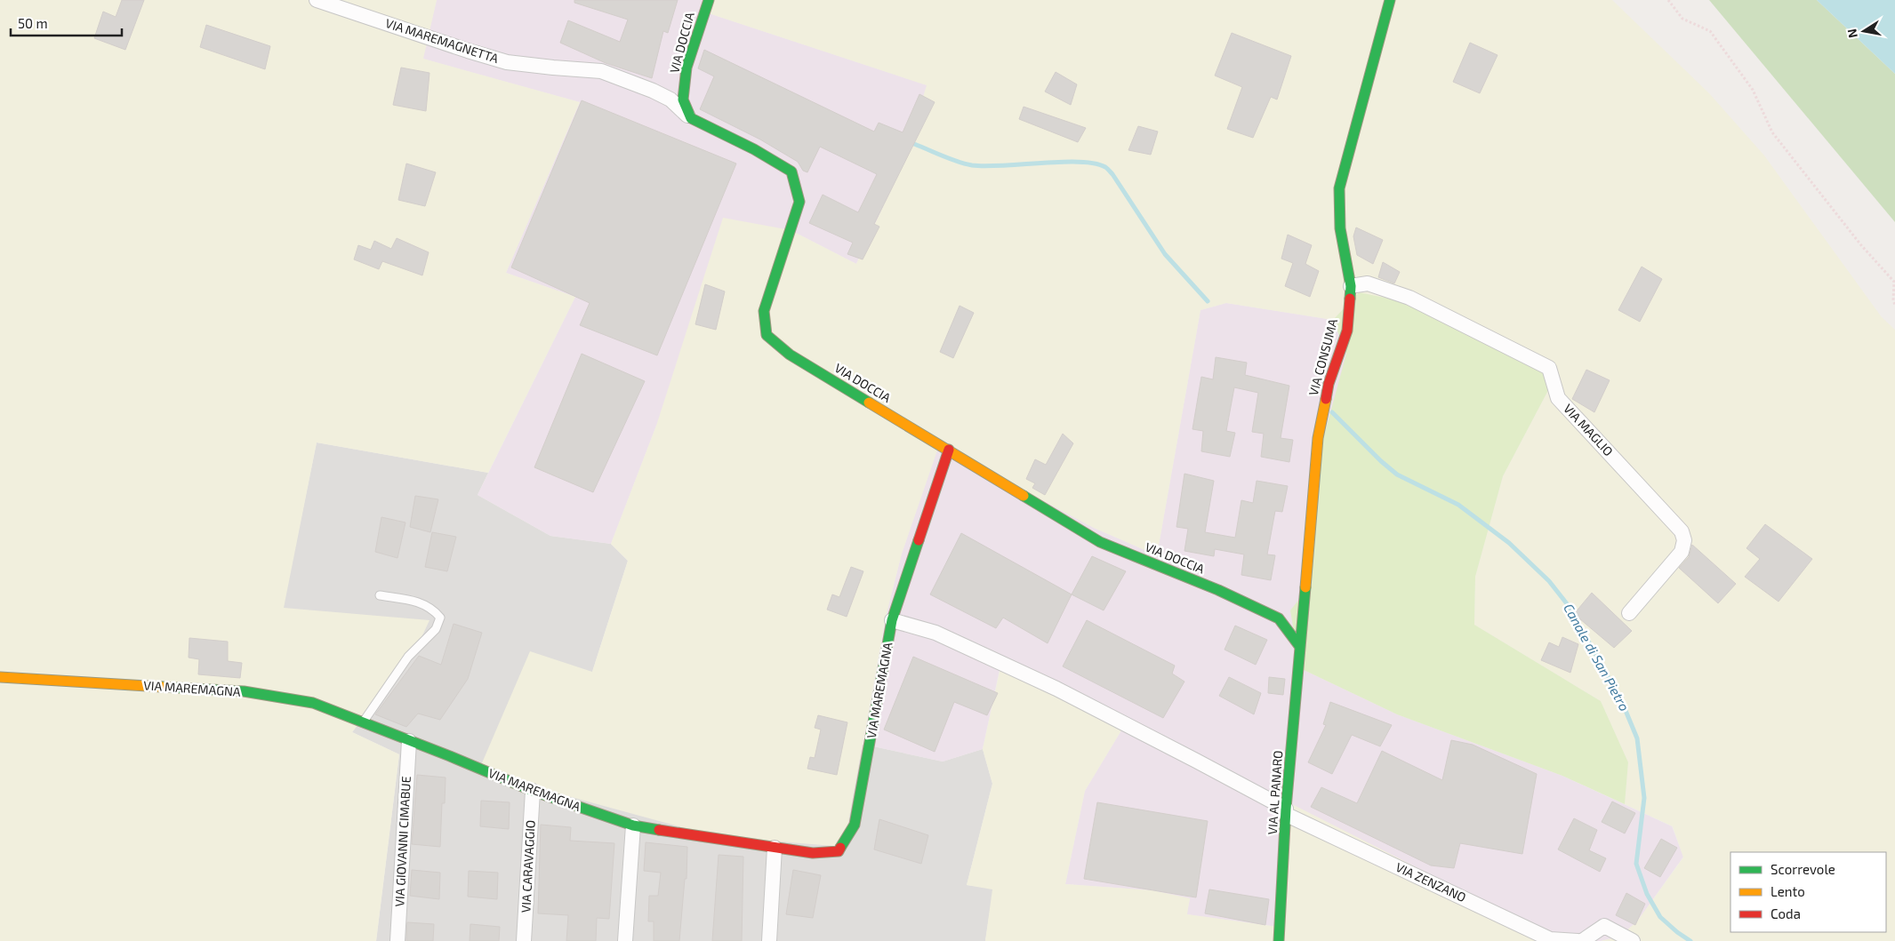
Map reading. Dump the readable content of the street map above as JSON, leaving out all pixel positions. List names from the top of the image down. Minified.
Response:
{"streets":{"street":["VIA MAREMAGNETTA","VIA DOCCIA","VIA CONSUMA","VIA MAGLIO","VIA MAREMAGNA","VIA AL PANARO","VIA GIOVANNI CIMABUE","VIA CARAVAGGIO","VIA ZENZANO"]},"crossings":[["VIA MAREMAGNETTA","VIA DOCCIA"],["VIA DOCCIA","VIA CONSUMA"],["VIA DOCCIA","VIA MAREMAGNA"],["VIA DOCCIA","VIA AL PANARO"],["VIA CONSUMA","VIA MAGLIO"],["VIA CONSUMA","VIA AL PANARO"],["VIA MAREMAGNA","VIA GIOVANNI CIMABUE"],["VIA MAREMAGNA","VIA CARAVAGGIO"],["VIA AL PANARO","VIA ZENZANO"]],"water":["Canale di San Pietro"],"legend":["Scorrevole","Lento","Coda"],"scale_bar":"50 m","north":"left"}
